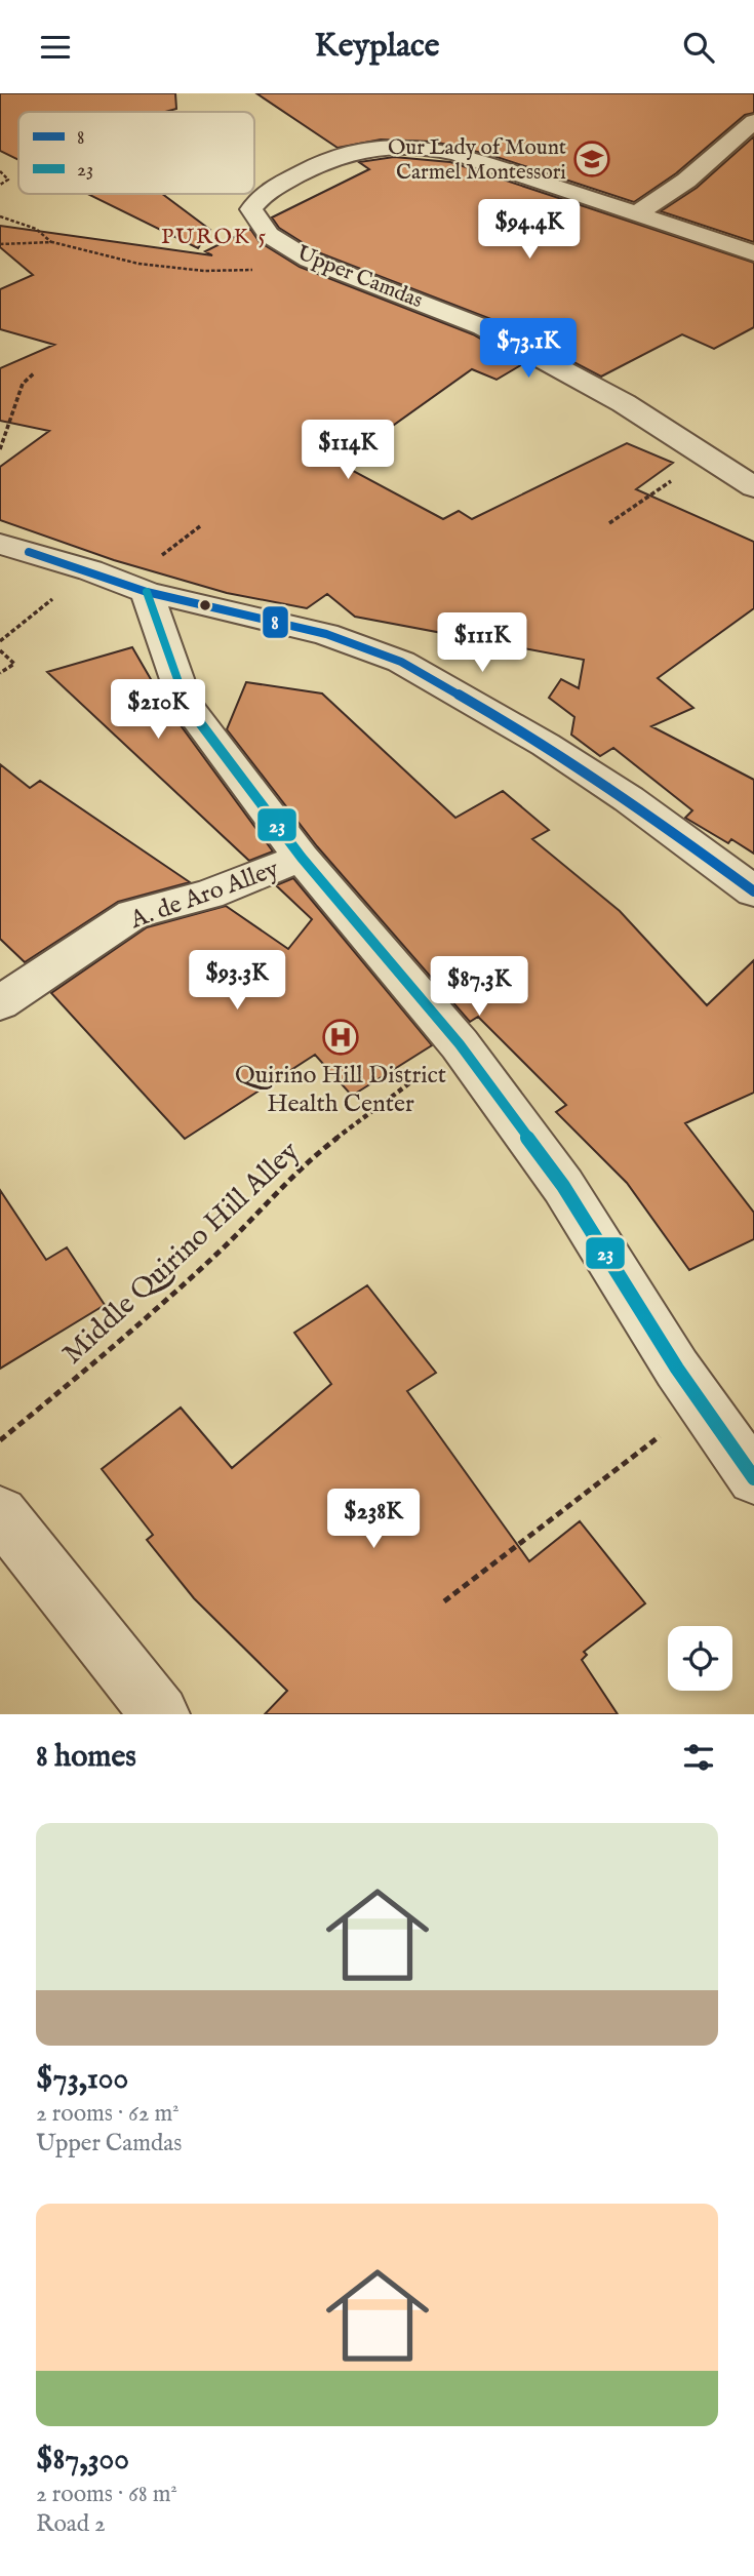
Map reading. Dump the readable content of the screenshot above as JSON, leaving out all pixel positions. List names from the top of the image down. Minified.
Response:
{"streets":{"street":["Upper Camdas","A. de Aro Alley"],"path":["Middle Quirino Hill Alley"]},"districts":["PUROK 5"],"places":{"school or university":["Our Lady of Mount Carmel Montessori"],"hospital":["Quirino Hill District Health Center"]},"lines":["transit line 8","transit line 23"],"legend":["8","23"],"page":{"header":"Keyplace","price":["$94.4K","$73.1K","$114K","$111K","$210K","$93.3K","$87.3K","$238K"],"heading":"8 homes","list":[{"name":"$73,100","note":"2 rooms · 62 m² · Upper Camdas"},{"name":"$87,300","note":"2 rooms · 68 m² · Road 2"}]}}
